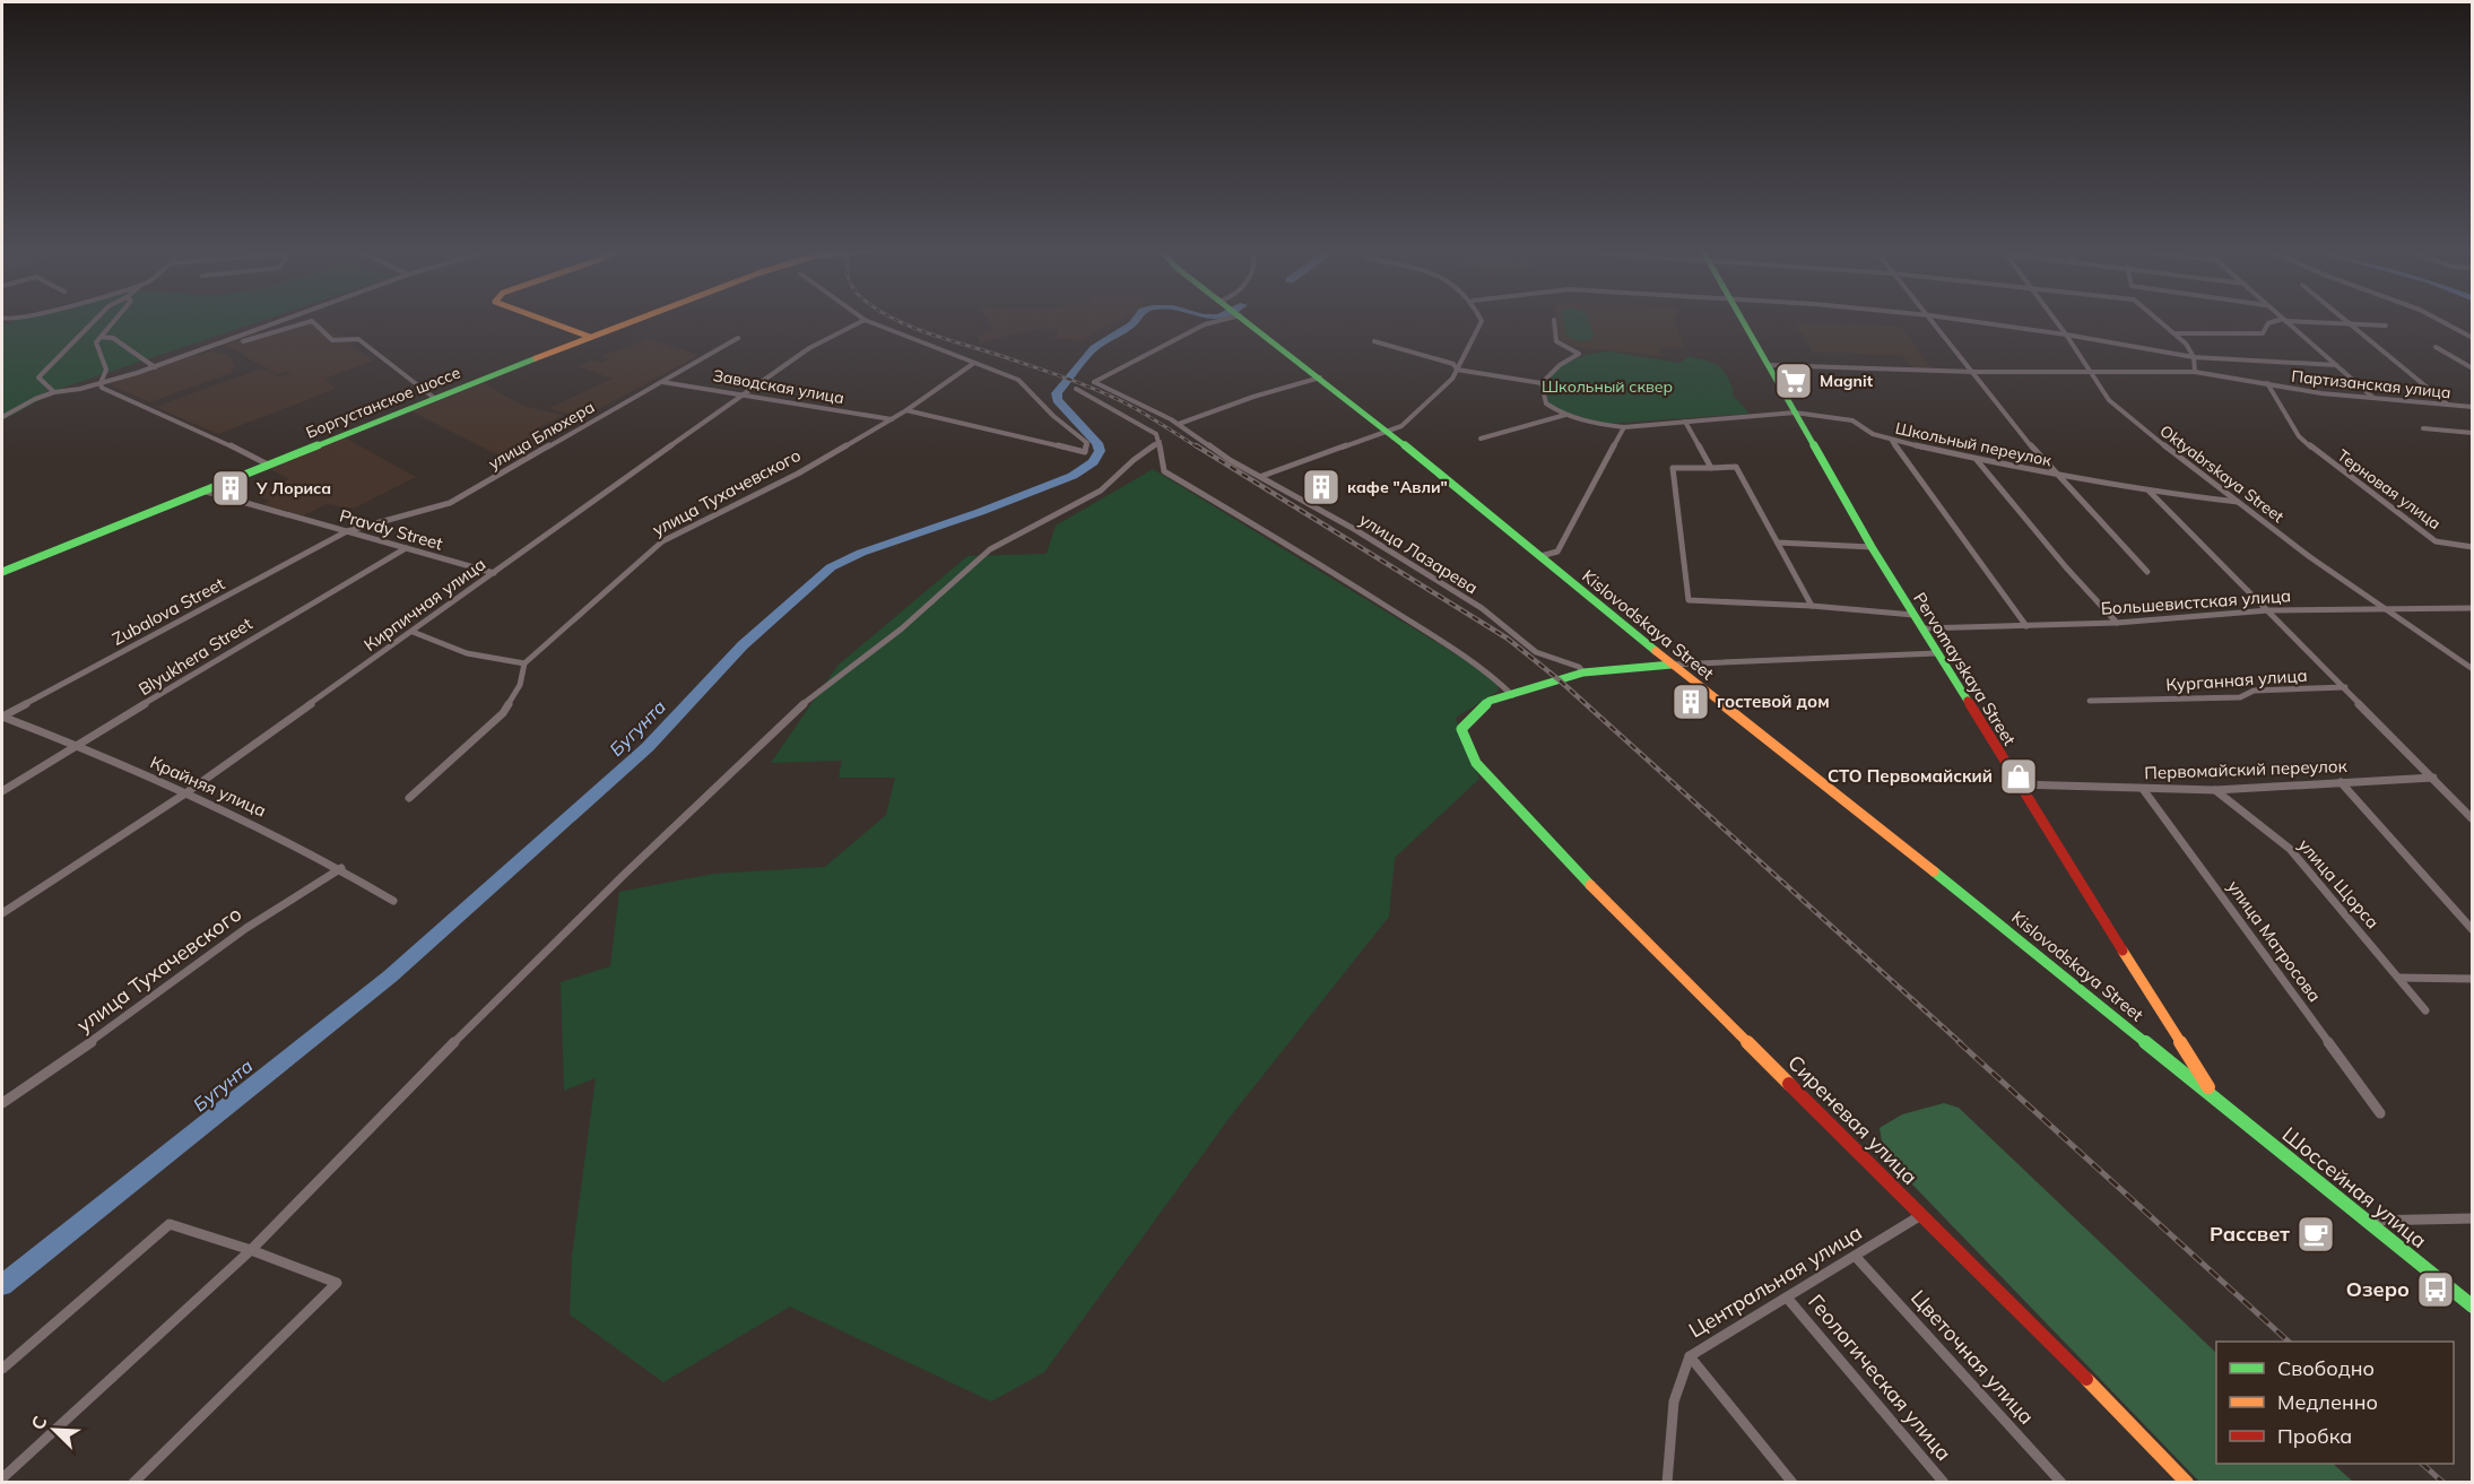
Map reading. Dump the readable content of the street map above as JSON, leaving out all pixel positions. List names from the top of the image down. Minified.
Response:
{"streets":{"street":["Партизанская улица","Заводская улица","Боргустанское шоссе","улица Блюхера","Школьный переулок","Oktyabrskaya Street","Терновая улица","улица Тухачевского","Pravdy Street","улица Лазарева","Большевистская улица","Кирпичная улица","Zubalova Street","Kislovodskaya Street","Blyukhera Street","Pervomayskaya Street","Курганная улица","Первомайский переулок","Крайняя улица","улица Щорса","улица Матросова","Сиреневая улица","Шоссейная улица","Центральная улица","Цветочная улица","Геологическая улица"]},"crossings":[["Партизанская улица","Oktyabrskaya Street"],["Партизанская улица","Терновая улица"],["Партизанская улица","Pervomayskaya Street"],["Заводская улица","улица Блюхера"],["Заводская улица","улица Тухачевского"],["Заводская улица","Кирпичная улица"],["Боргустанское шоссе","Pravdy Street"],["улица Блюхера","Pravdy Street"],["улица Блюхера","Zubalova Street"],["Школьный переулок","Oktyabrskaya Street"],["Школьный переулок","Pervomayskaya Street"],["Школьный переулок","Курганная улица"],["Oktyabrskaya Street","Большевистская улица"],["улица Тухачевского","Крайняя улица"],["Pravdy Street","Кирпичная улица"],["Pravdy Street","Zubalova Street"],["Pravdy Street","Blyukhera Street"],["Большевистская улица","Pervomayskaya Street"],["Большевистская улица","Курганная улица"],["Кирпичная улица","Крайняя улица"],["Zubalova Street","Крайняя улица"],["Kislovodskaya Street","Pervomayskaya Street"],["Kislovodskaya Street","Шоссейная улица"],["Blyukhera Street","Крайняя улица"],["Pervomayskaya Street","Первомайский переулок"],["Pervomayskaya Street","Шоссейная улица"],["Курганная улица","Первомайский переулок"],["Первомайский переулок","улица Щорса"],["Первомайский переулок","улица Матросова"],["Сиреневая улица","Центральная улица"],["Центральная улица","Цветочная улица"],["Центральная улица","Геологическая улица"]],"water":["Бугунта"],"parks":["Школьный сквер"],"places":{"supermarket":["Magnit"],"building":["кафе \"Авли\"","У Лориса","гостевой дом"],"shop":["СТО Первомайский"],"cafe":["Рассвет"],"bus stop":["Озеро"]},"legend":["Свободно","Медленно","Пробка"],"north":"top left"}
